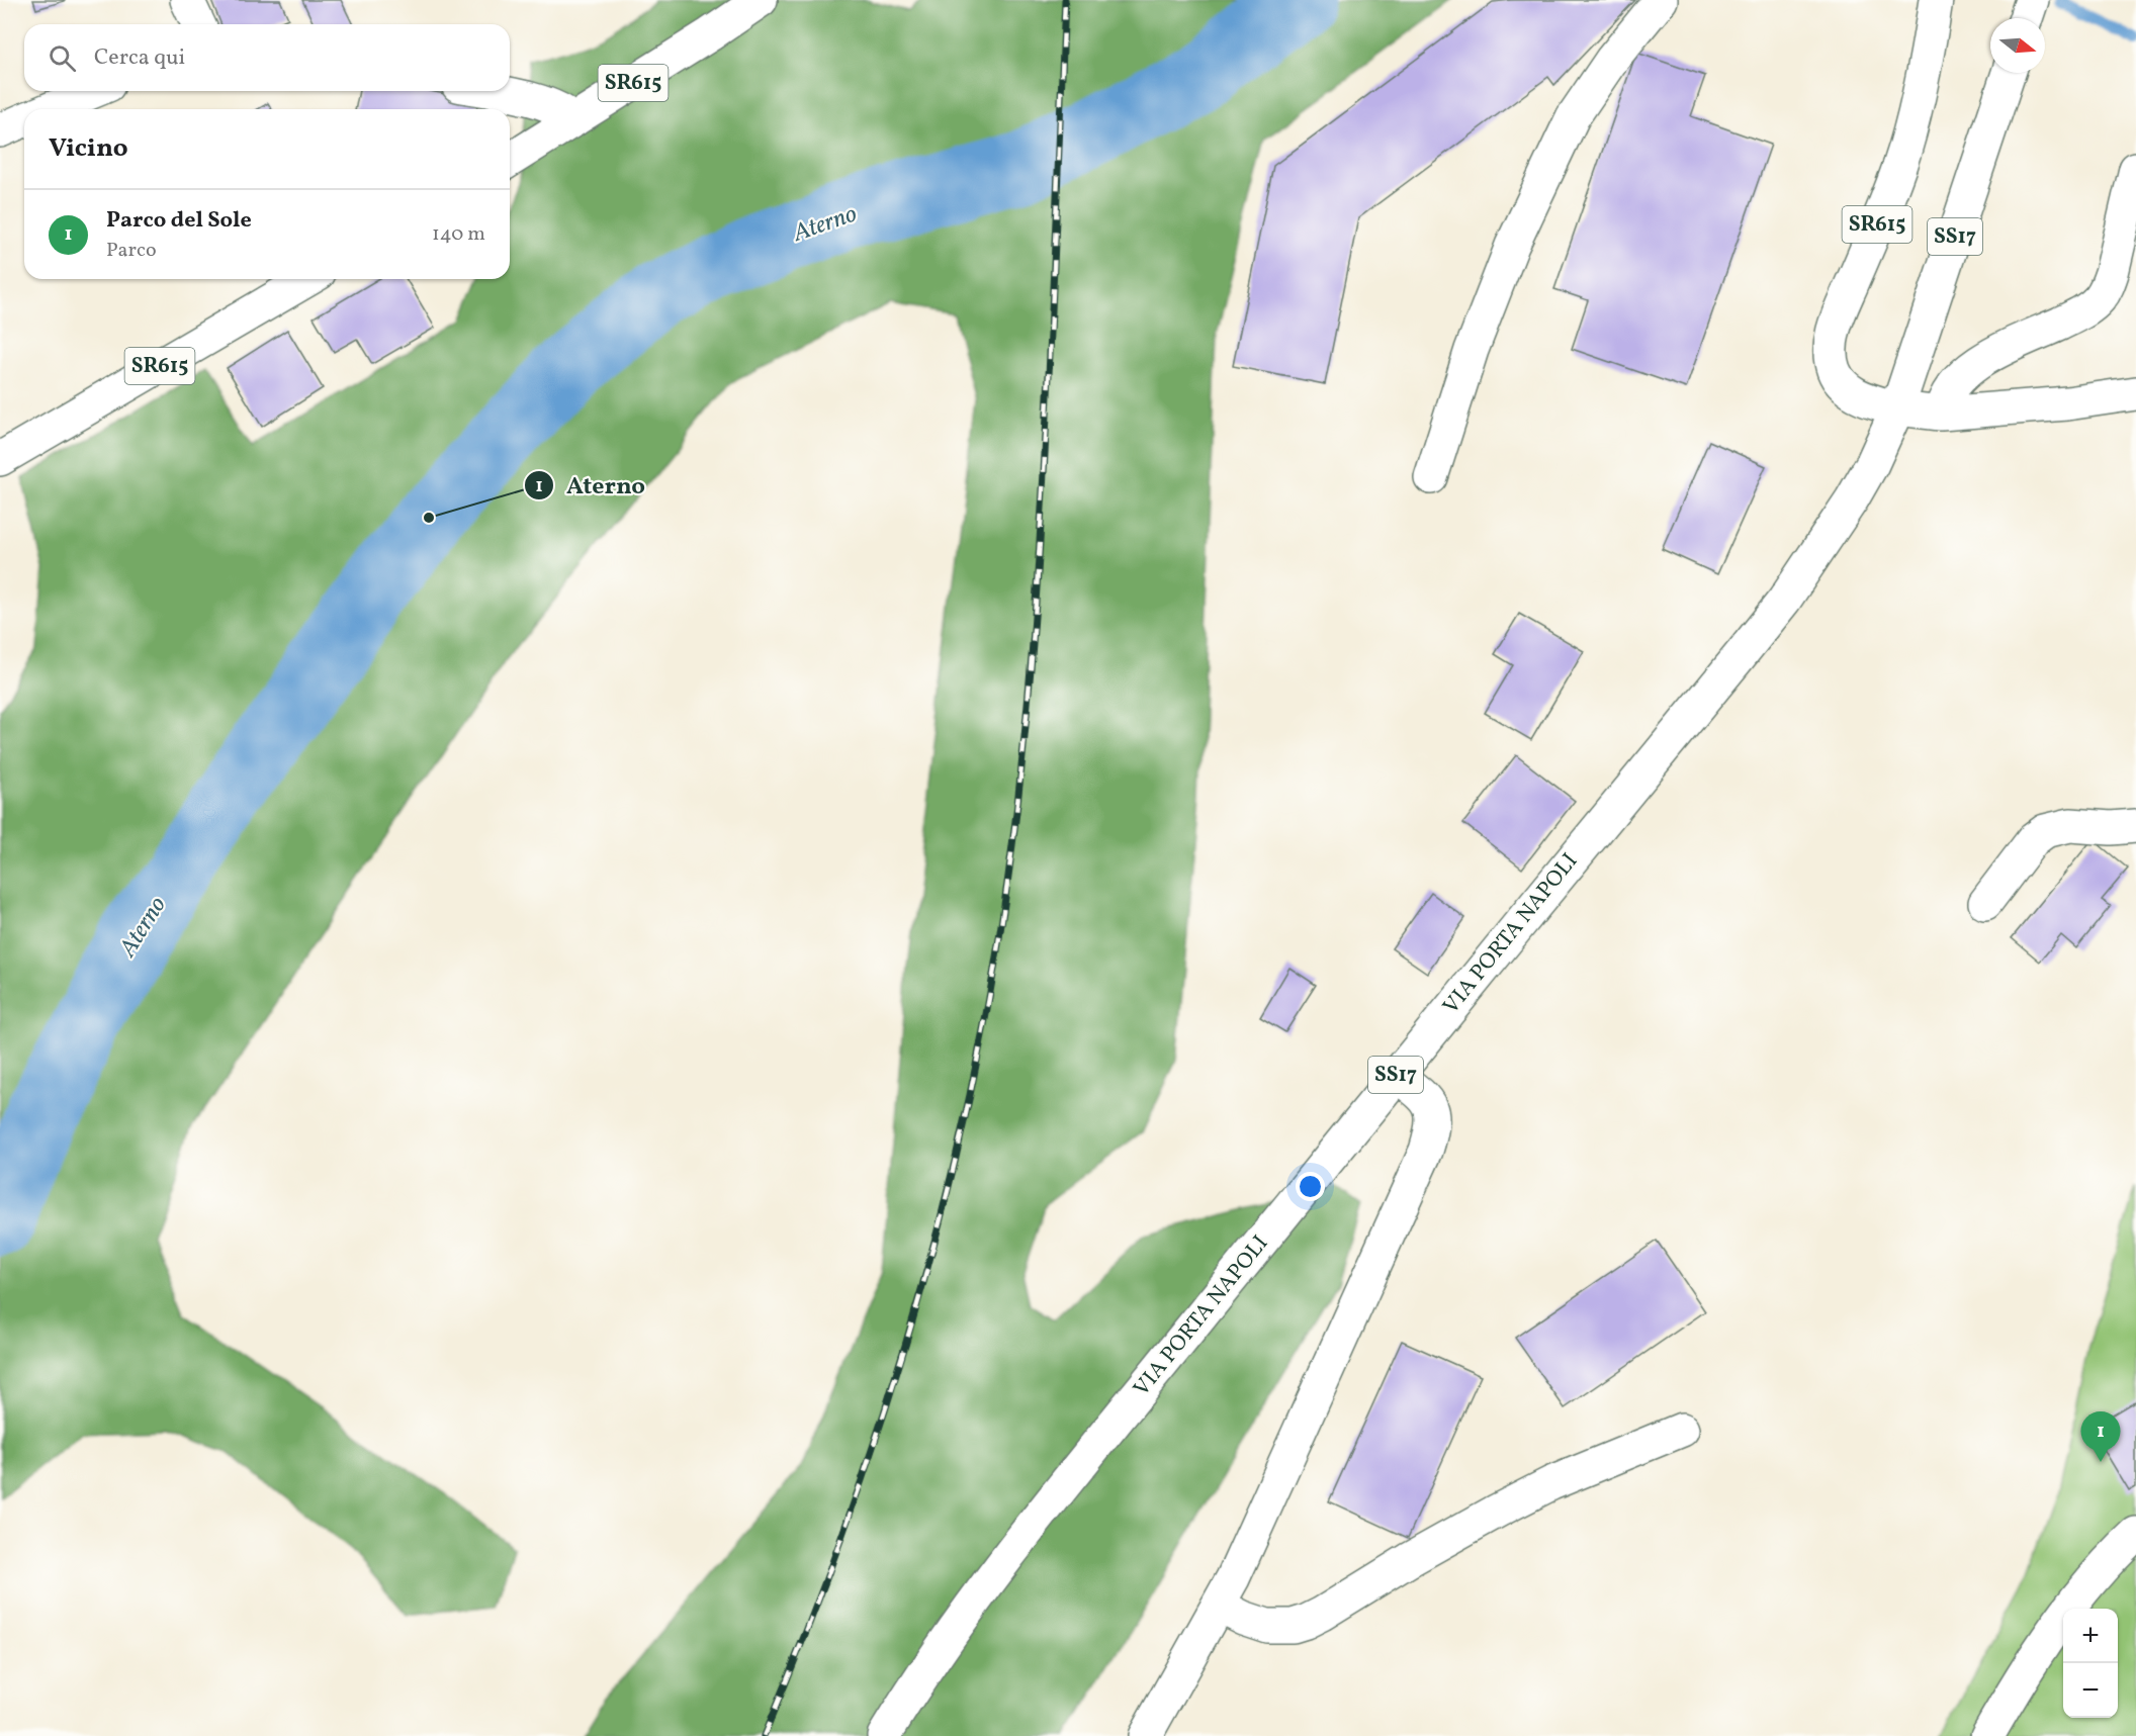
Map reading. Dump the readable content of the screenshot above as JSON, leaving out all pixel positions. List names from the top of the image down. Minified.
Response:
{"streets":{"main road":["SR615","SS17","VIA PORTA NAPOLI"]},"crossings":[["SR615","VIA PORTA NAPOLI"]],"water":["Aterno"],"places":["Aterno"],"north":"right","page":{"search":"Cerca qui","heading":"Vicino","list":[{"mark":"1","name":"Parco del Sole","note":"Parco","value":"140 m"}],"pins":"1","map_buttons":["+","−"]}}
